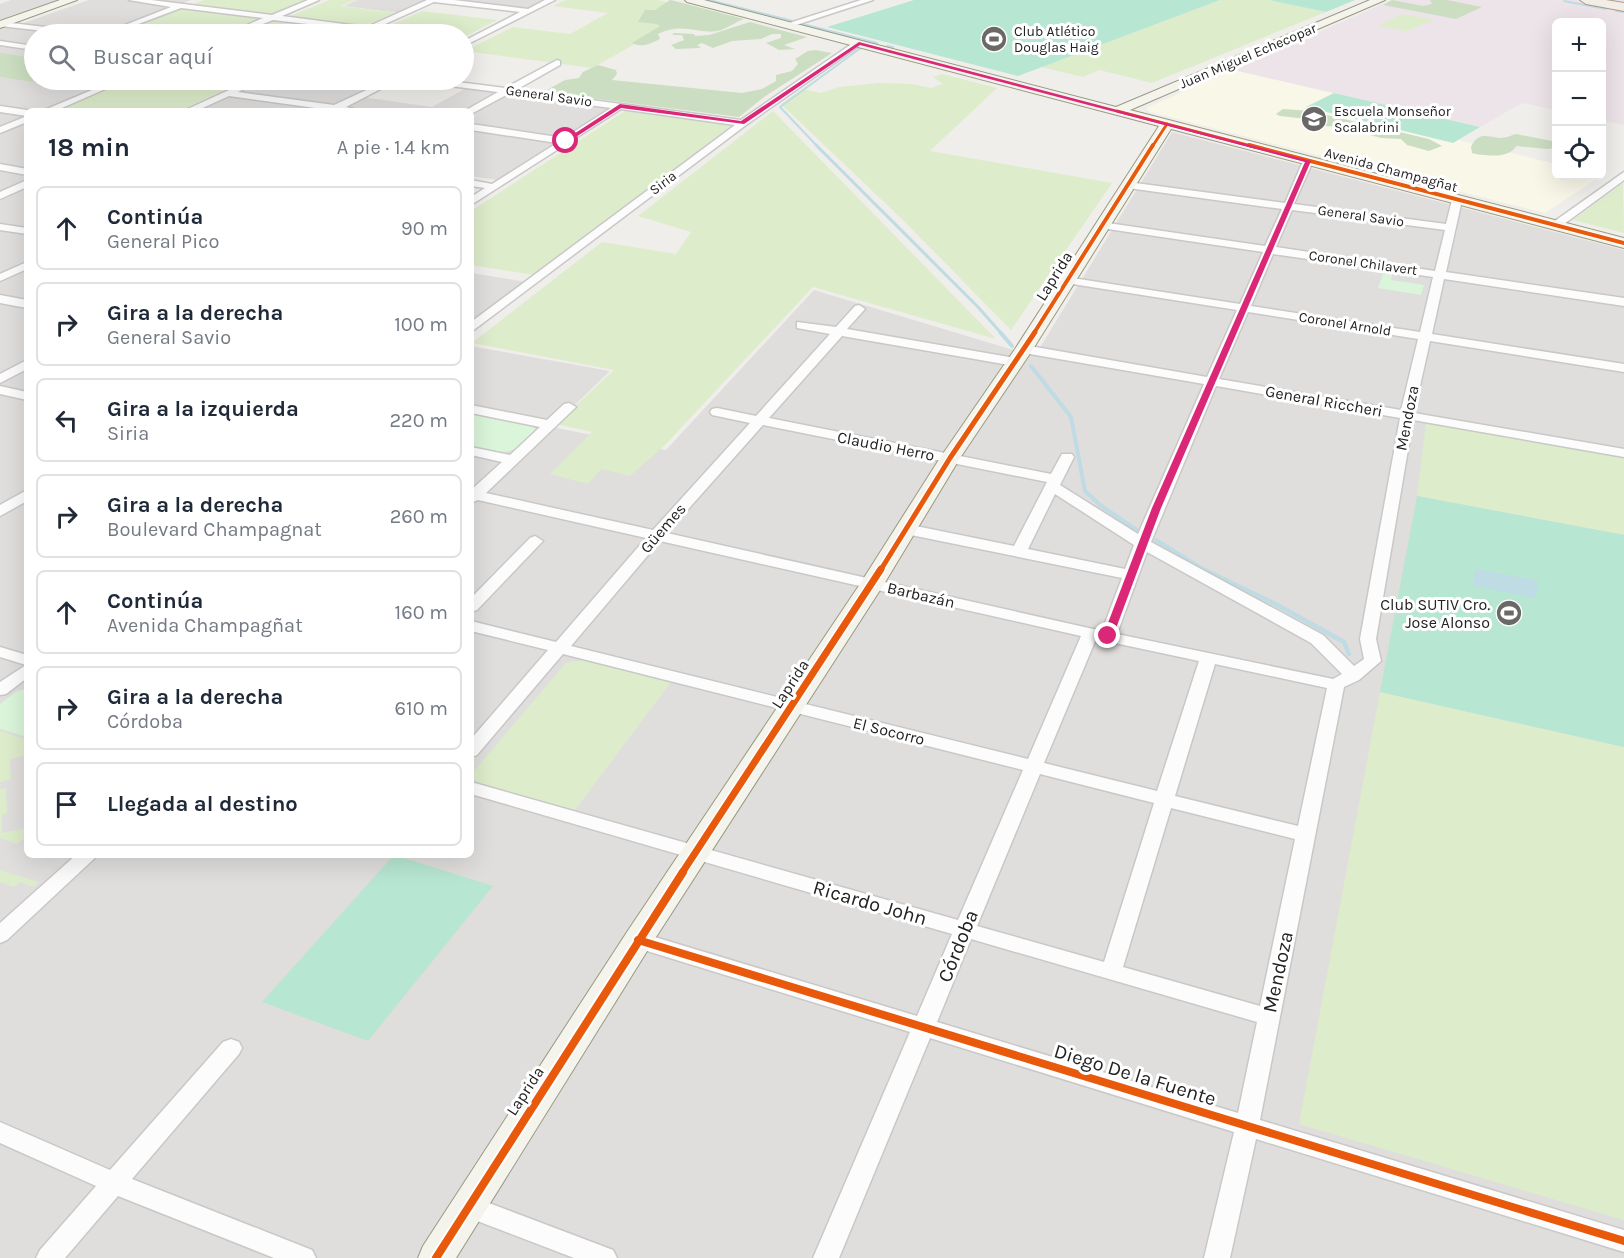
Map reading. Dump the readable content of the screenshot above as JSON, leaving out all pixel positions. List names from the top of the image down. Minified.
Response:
{"streets":{"street":["Juan Miguel Echecopar","General Savio","Avenida Champagñat","Siria","Coronel Chilavert","Laprida","Coronel Arnold","General Riccheri","Mendoza","Claudio Herro","Güemes","Barbazán","El Socorro","Ricardo John","Córdoba","Diego De la Fuente"]},"crossings":[["Juan Miguel Echecopar","Avenida Champagñat"],["General Savio","Siria"],["General Savio","Laprida"],["General Savio","Mendoza"],["General Savio","Córdoba"],["Avenida Champagñat","Siria"],["Avenida Champagñat","Laprida"],["Avenida Champagñat","Mendoza"],["Avenida Champagñat","Córdoba"],["Coronel Chilavert","Laprida"],["Coronel Chilavert","Mendoza"],["Coronel Chilavert","Córdoba"],["Laprida","Coronel Arnold"],["Laprida","General Riccheri"],["Laprida","Claudio Herro"],["Laprida","Barbazán"],["Laprida","El Socorro"],["Laprida","Ricardo John"],["Laprida","Diego De la Fuente"],["Coronel Arnold","Mendoza"],["Coronel Arnold","Córdoba"],["General Riccheri","Mendoza"],["General Riccheri","Güemes"],["General Riccheri","Córdoba"],["Mendoza","Barbazán"],["Mendoza","El Socorro"],["Mendoza","Ricardo John"],["Mendoza","Diego De la Fuente"],["Claudio Herro","Güemes"],["Güemes","Barbazán"],["Güemes","El Socorro"],["Barbazán","Córdoba"],["El Socorro","Córdoba"],["Ricardo John","Córdoba"],["Córdoba","Diego De la Fuente"]],"places":{"sports":["Club Atlético Douglas Haig","Club SUTIV Cro. Jose Alonso"],"school or university":["Escuela Monseñor Scalabrini"]},"page":{"map_buttons":["+","−"],"search":"Buscar aquí","heading":["18 min","A pie · 1.4 km"],"list":[["Continúa","General Pico","90 m"],["Gira a la derecha","General Savio","100 m"],["Gira a la izquierda","Siria","220 m"],["Gira a la derecha","Boulevard Champagnat","260 m"],["Continúa","Avenida Champagñat","160 m"],["Gira a la derecha","Córdoba","610 m"],"Llegada al destino"]}}
